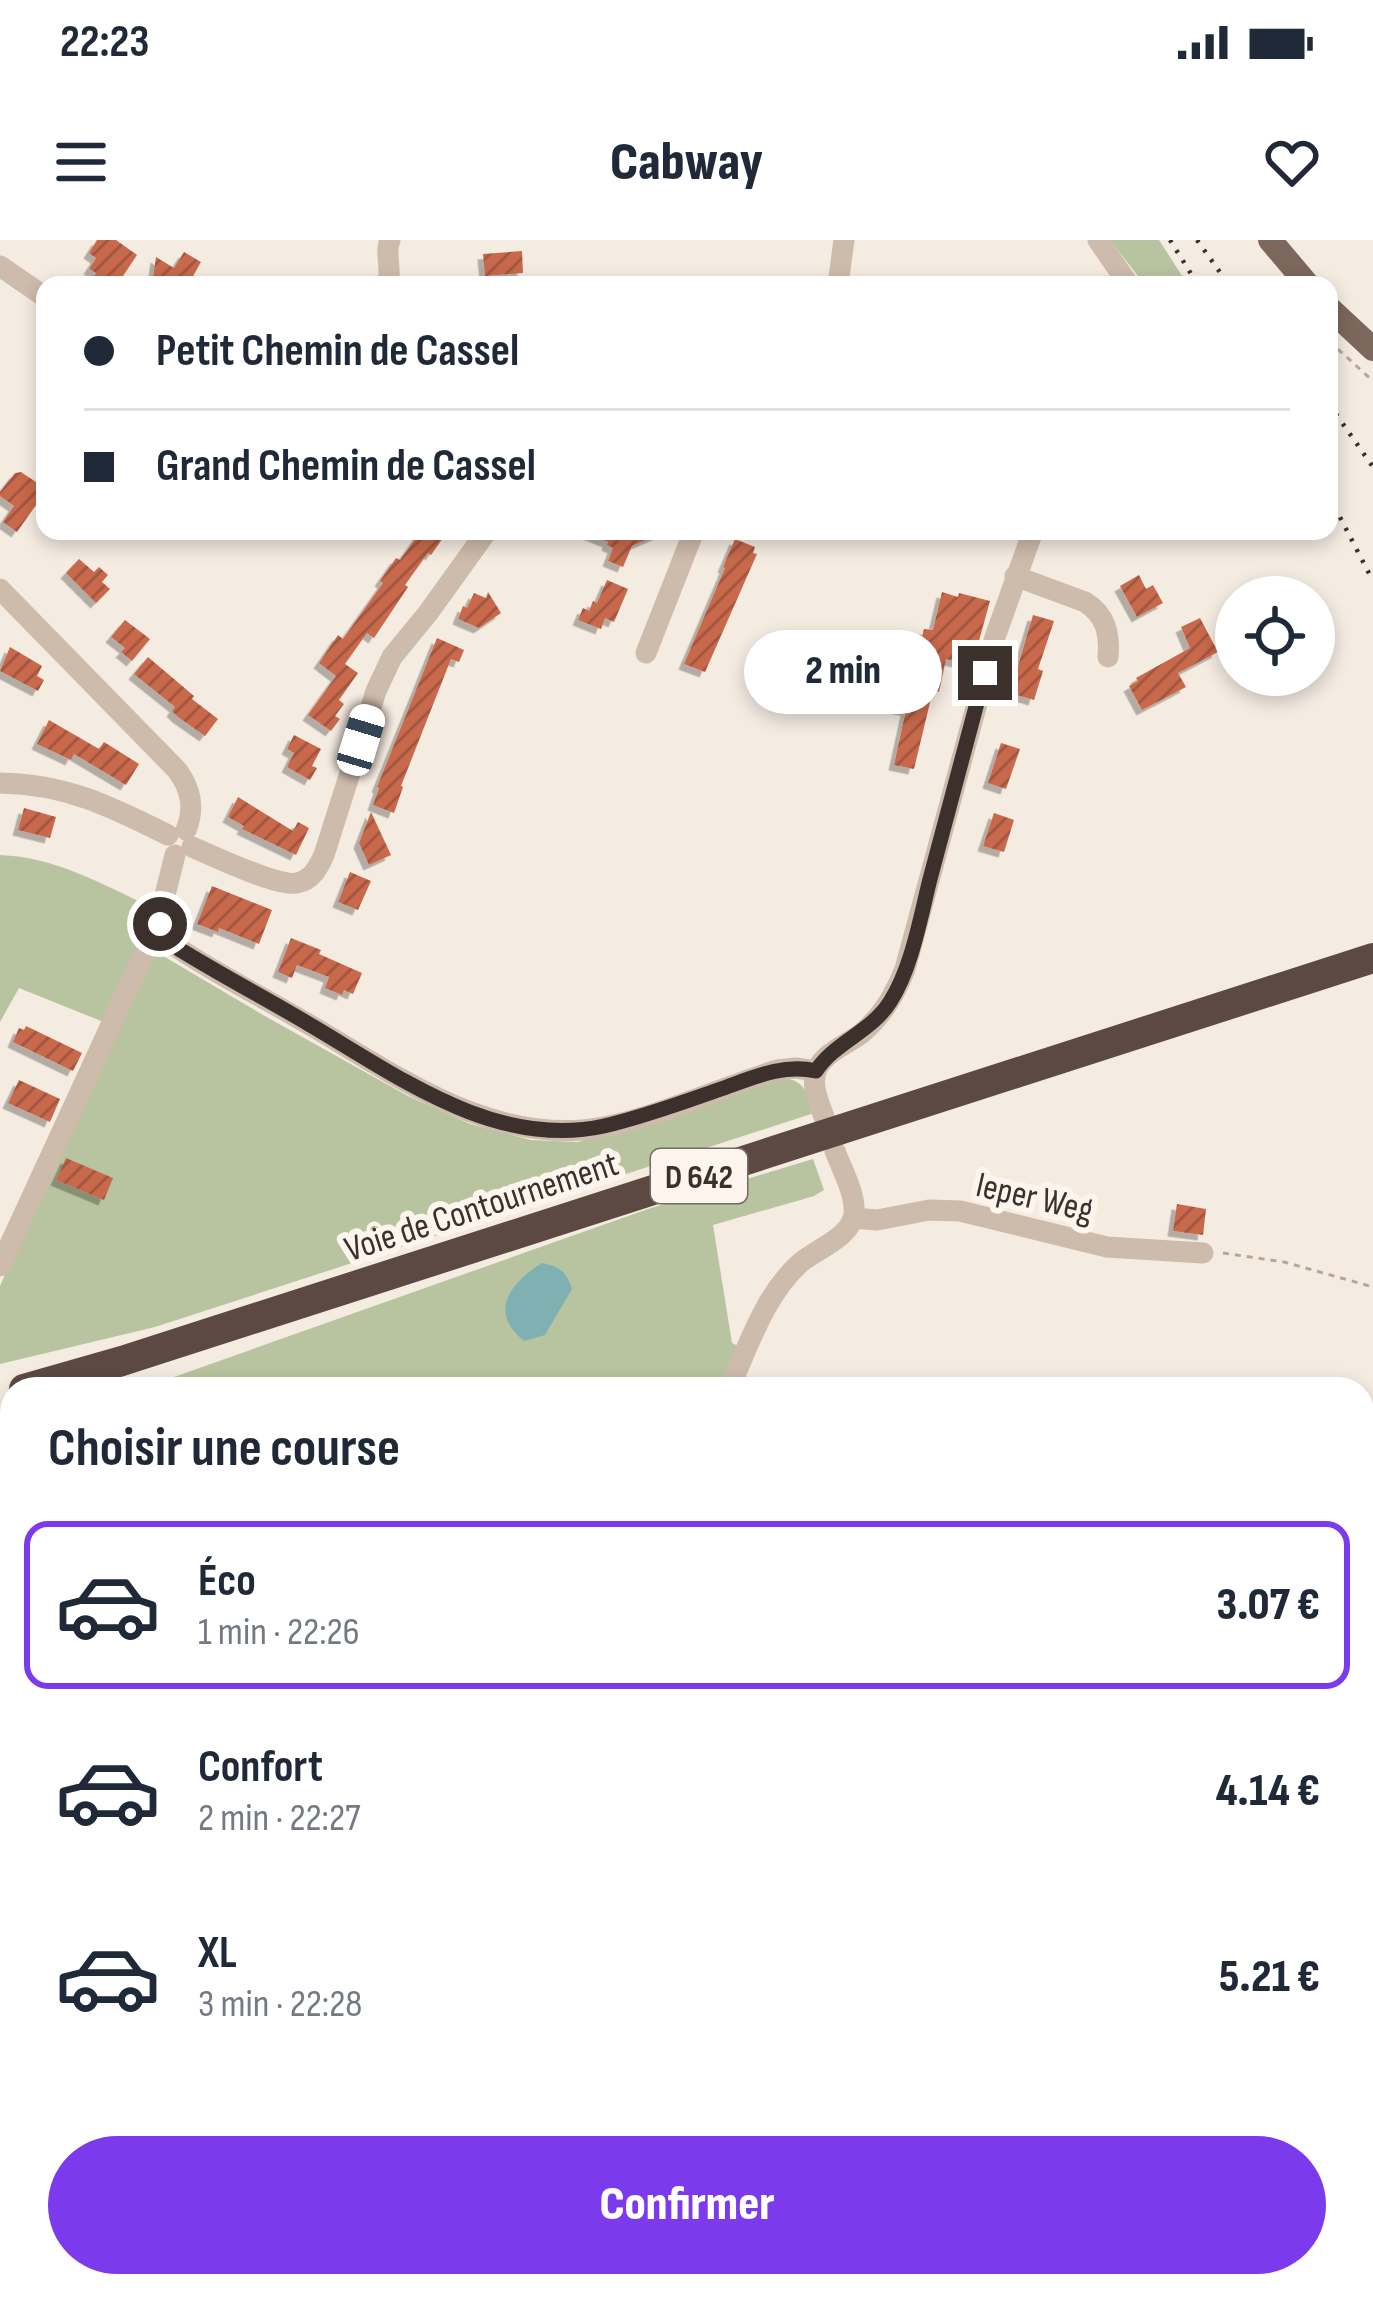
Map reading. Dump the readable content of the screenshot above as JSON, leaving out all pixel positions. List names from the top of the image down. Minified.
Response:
{"streets":{"highway":["D 642","Voie de Contournement"],"street":["Ieper Weg"]},"page":{"status":"22:23","header":"Cabway","banner":["Petit Chemin de Cassel","Grand Chemin de Cassel"],"bubble":"2 min","heading":"Choisir une course","list":[{"name":"Éco","note":"1 min · 22:26","value":"3.07 €"},{"name":"Confort","note":"2 min · 22:27","value":"4.14 €"},{"name":"XL","note":"3 min · 22:28","value":"5.21 €"}],"buttons":"Confirmer"}}
